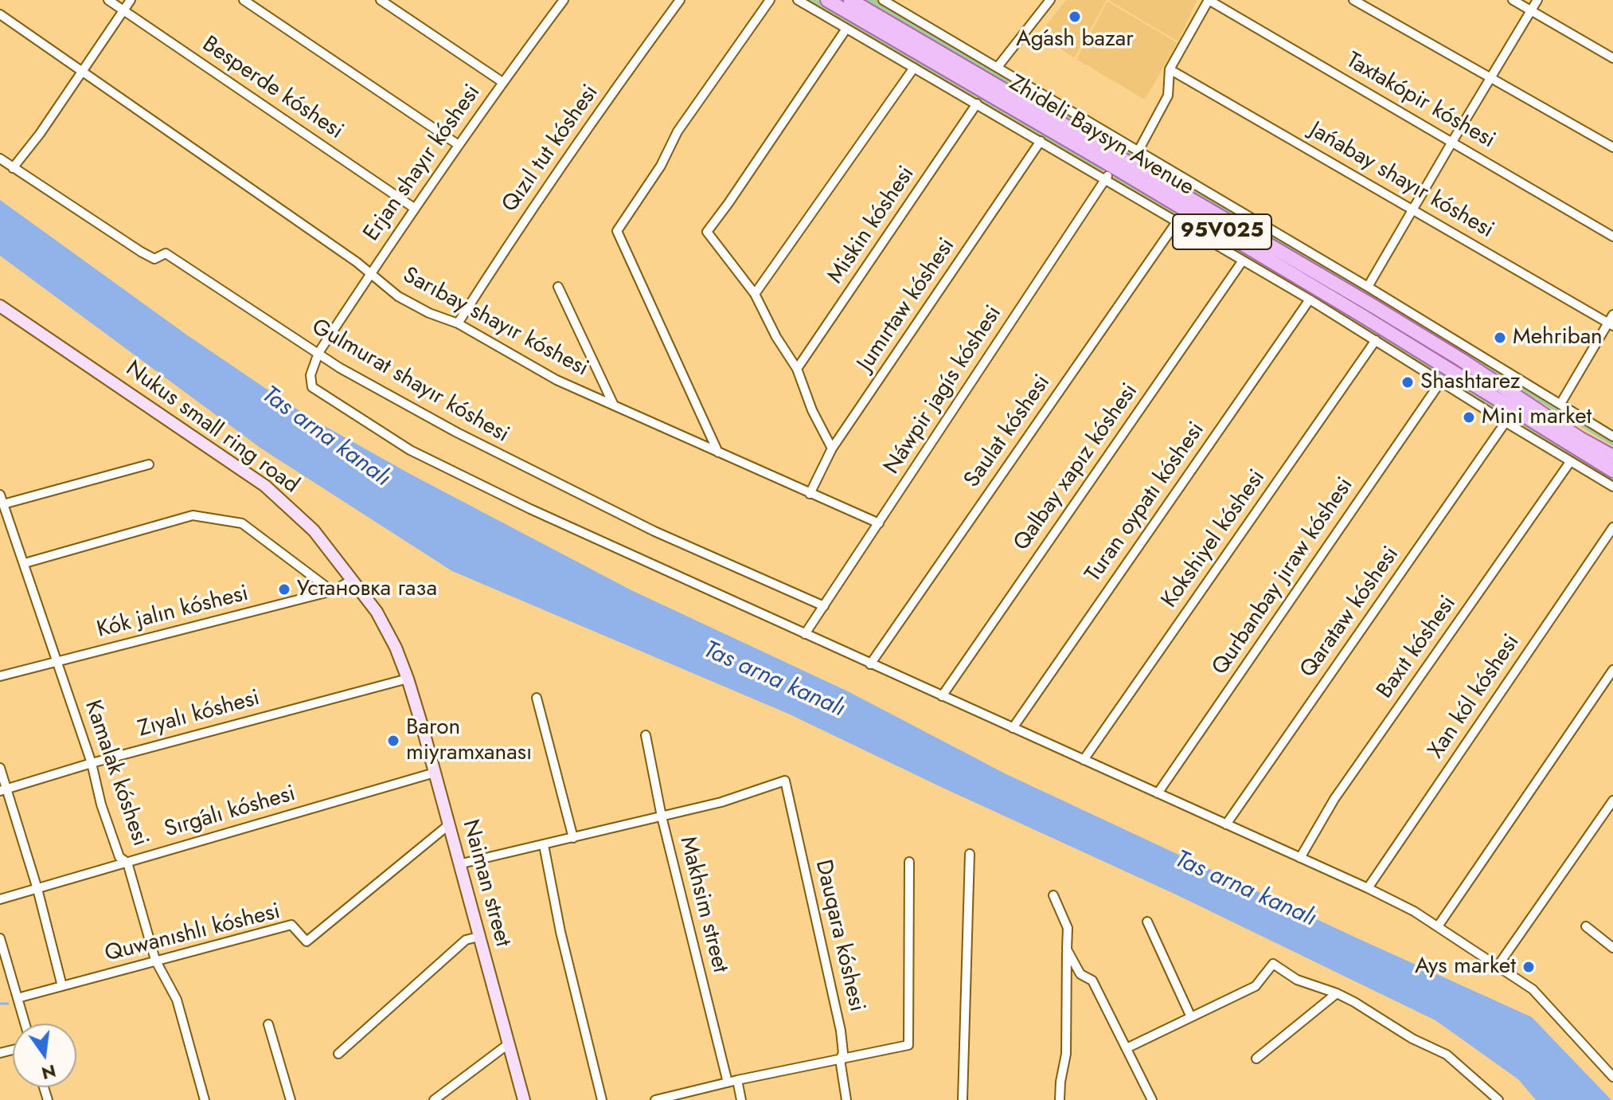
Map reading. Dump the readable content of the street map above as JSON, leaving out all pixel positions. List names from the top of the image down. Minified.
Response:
{"streets":{"main road":["Zhideli Baysyn Avenue","95V025","Nukus small ring road","Naiman street"],"street":["Besperde kóshesi","Taxtakópir kóshesi","Qızıl tut kóshesi","Erjan shayır kóshesi","Jańabay shayır kóshesi","Miskin kóshesi","Jumırtaw kóshesi","Sarıbay shayır kóshesi","Gulmurat shayır kóshesi","Náwpir jaǵıs kóshesi","Saulat kóshesi","Qalbay xapız kóshesi","Turan oypatı kóshesi","Kokshiyel kóshesi","Qurbanbay jıraw kóshesi","Kók jalın kóshesi","Qarataw kóshesi","Baxıt kóshesi","Xan kól kóshesi","Zıyalı kóshesi","Kamalak kóshesi","Sırǵalı kóshesi","Makhsim street","Quwanıshlı kóshesi","Dauqara kóshesi"]},"crossings":[["Besperde kóshesi","Erjan shayır kóshesi"],["Zhideli Baysyn Avenue","Náwpir jaǵıs kóshesi"],["Qızıl tut kóshesi","Sarıbay shayır kóshesi"],["Erjan shayır kóshesi","Sarıbay shayır kóshesi"],["Erjan shayır kóshesi","Gulmurat shayır kóshesi"],["Jumırtaw kóshesi","Sarıbay shayır kóshesi"],["Sarıbay shayır kóshesi","Náwpir jaǵıs kóshesi"],["Gulmurat shayır kóshesi","Náwpir jaǵıs kóshesi"],["Nukus small ring road","Kók jalın kóshesi"],["Nukus small ring road","Zıyalı kóshesi"],["Nukus small ring road","Naiman street"],["Kók jalın kóshesi","Kamalak kóshesi"],["Zıyalı kóshesi","Kamalak kóshesi"],["Zıyalı kóshesi","Naiman street"],["Kamalak kóshesi","Sırǵalı kóshesi"],["Kamalak kóshesi","Quwanıshlı kóshesi"],["Sırǵalı kóshesi","Naiman street"],["Naiman street","Quwanıshlı kóshesi"],["Makhsim street","Dauqara kóshesi"]],"water":["Tas arna kanalı"],"places":["Aǵash bazar","Mehriban","Shashtarez","Mini market","Установка газа","Baron miyramxanası","Ays market"],"north":"bottom"}
